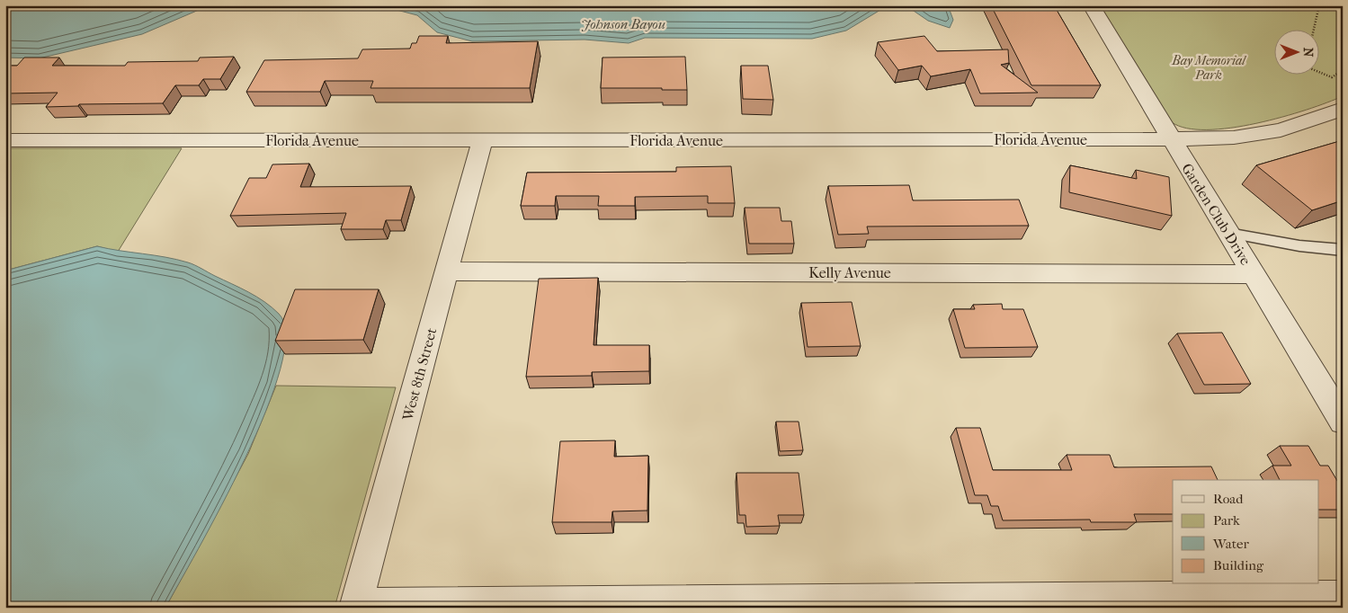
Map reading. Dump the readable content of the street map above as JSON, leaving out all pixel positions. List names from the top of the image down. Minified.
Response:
{"streets":{"street":["Florida Avenue","Garden Club Drive","Kelly Avenue","West 8th Street"]},"crossings":[["Florida Avenue","Garden Club Drive"],["Florida Avenue","West 8th Street"],["Garden Club Drive","Kelly Avenue"],["Kelly Avenue","West 8th Street"]],"water":["Johnson Bayou"],"parks":["Bay Memorial Park"],"legend":["Road","Park","Water","Building"],"north":"right"}
